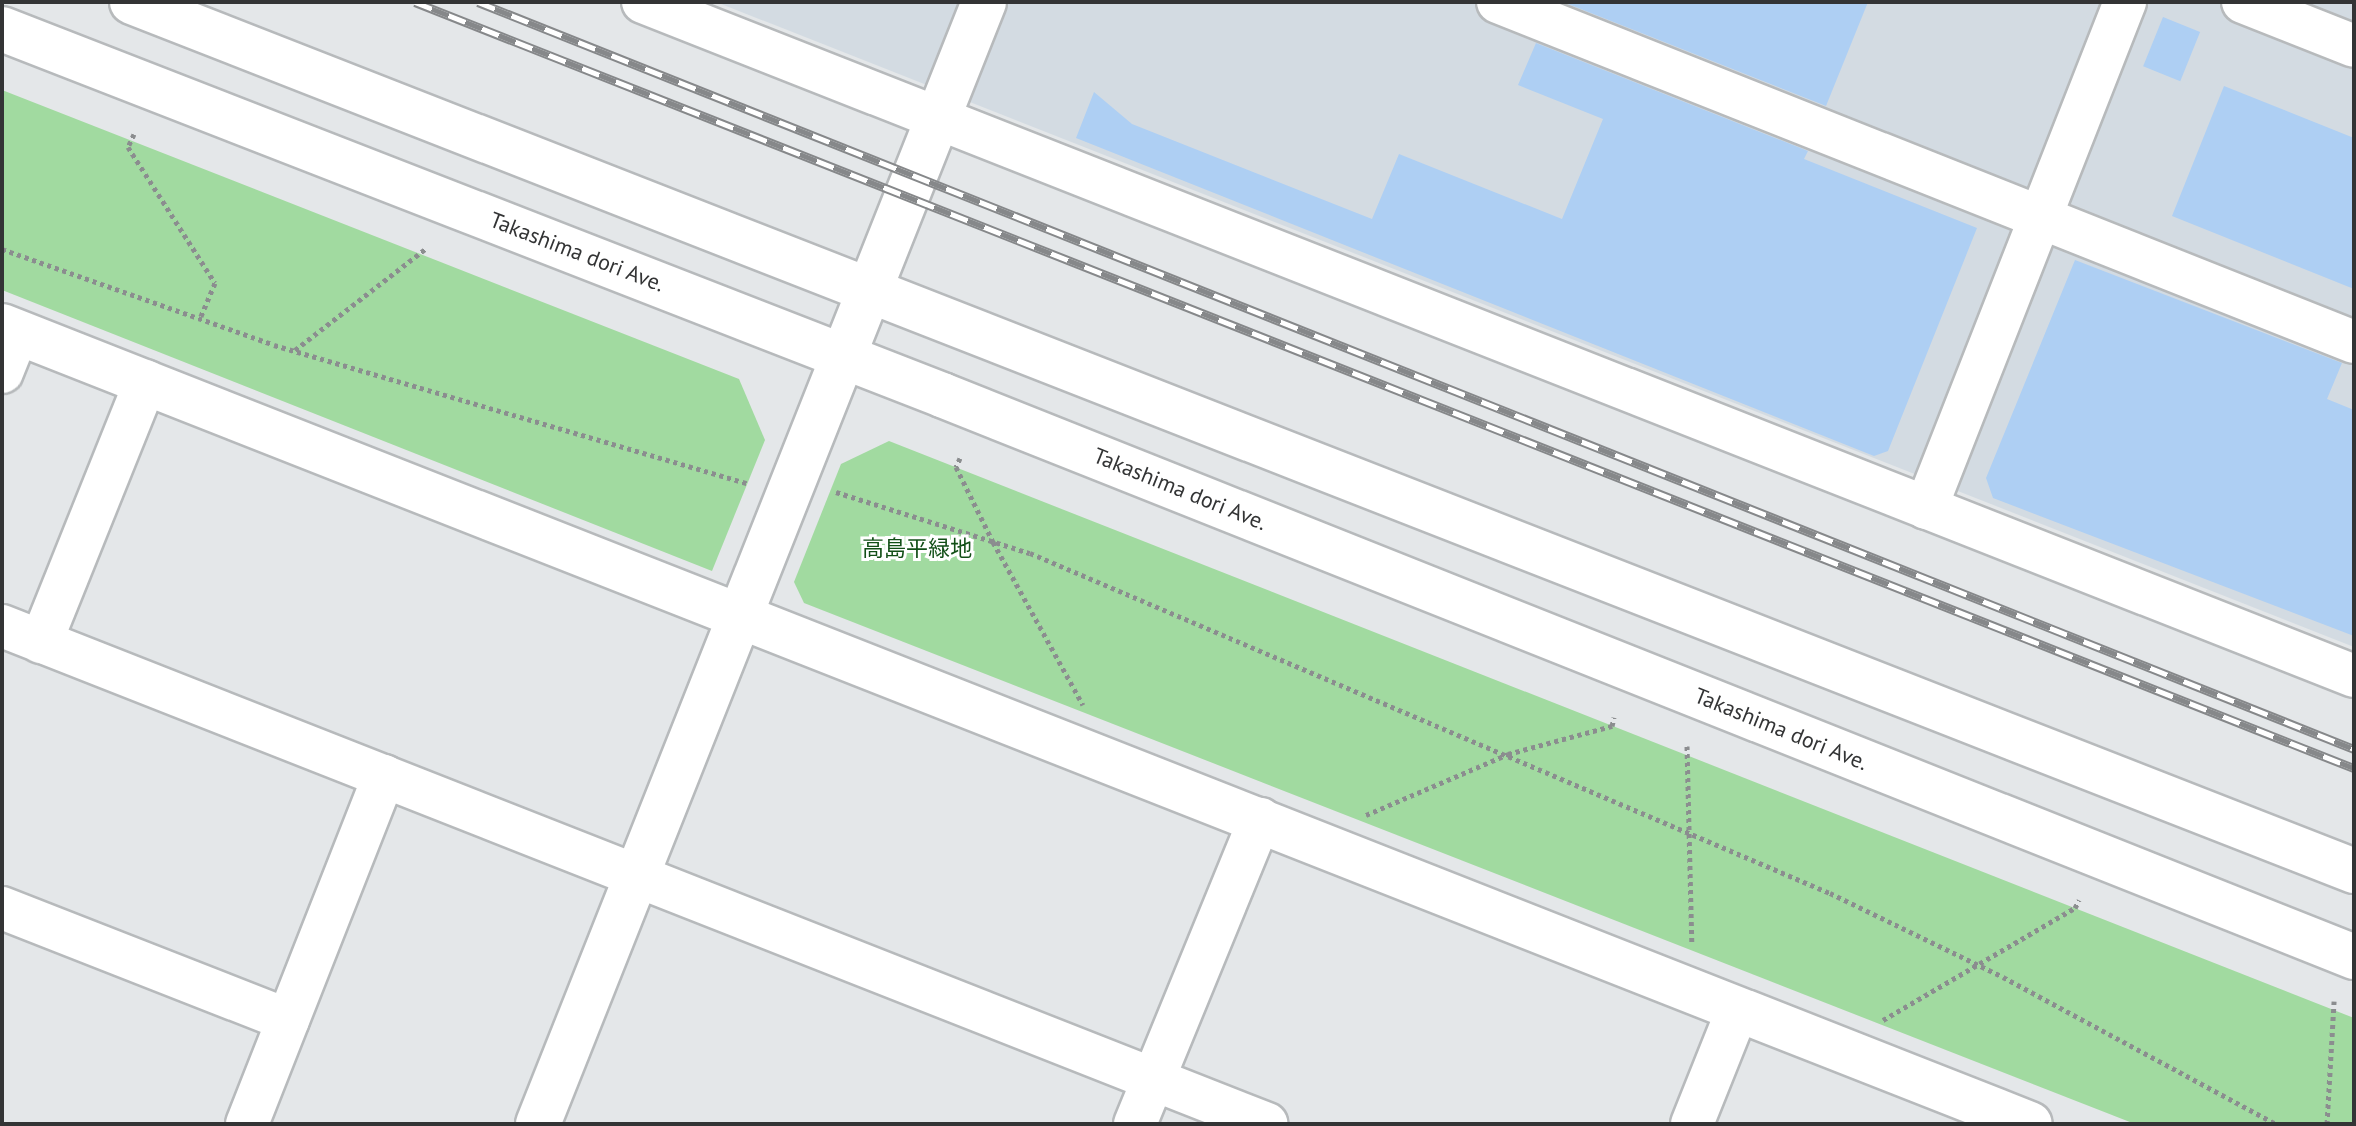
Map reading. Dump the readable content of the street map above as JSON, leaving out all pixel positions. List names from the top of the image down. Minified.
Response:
{"streets":{"main road":["Takashima dori Ave."]},"parks":["高島平緑地"]}
